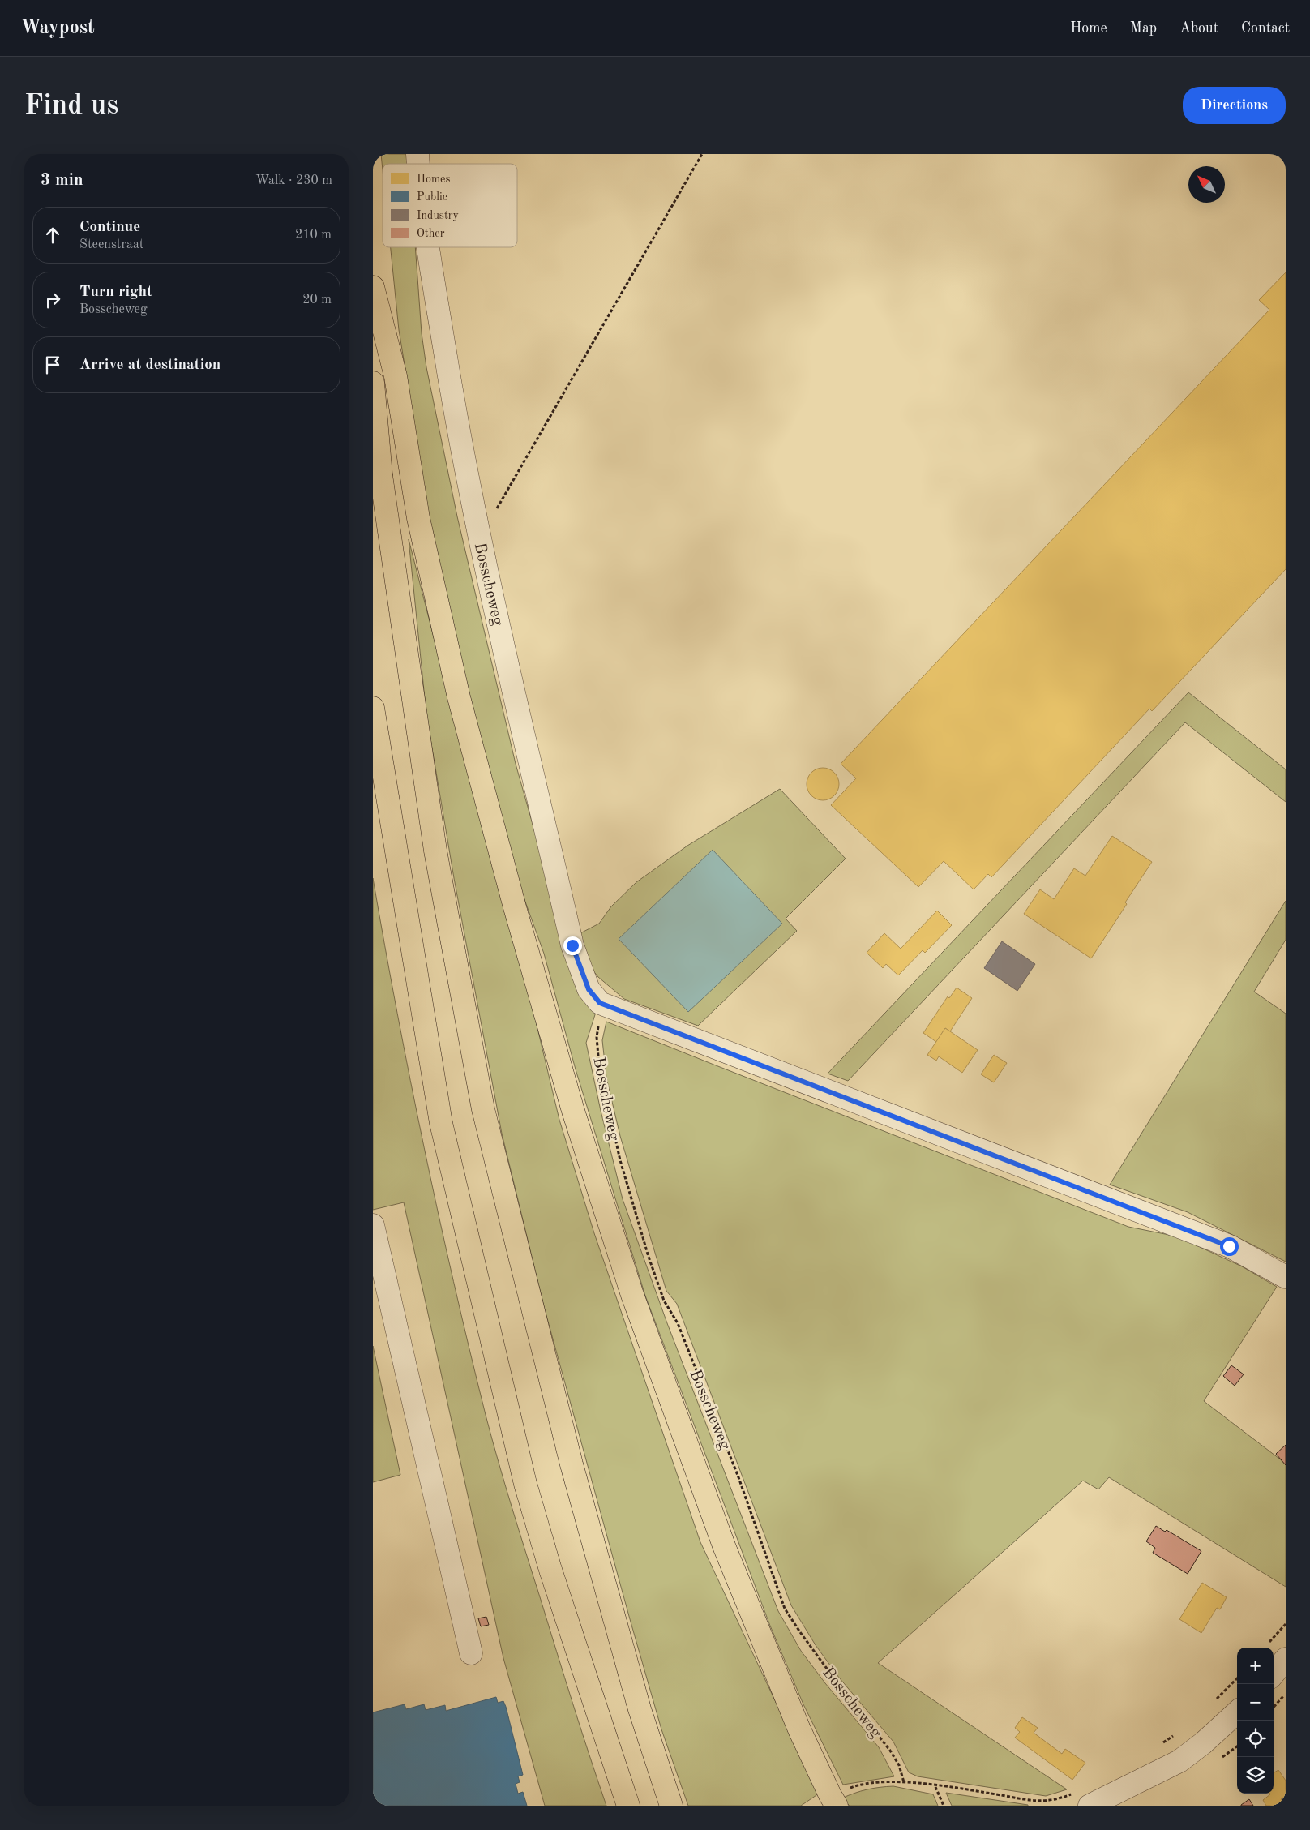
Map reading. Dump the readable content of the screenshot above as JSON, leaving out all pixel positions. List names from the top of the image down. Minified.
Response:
{"streets":{"street":["Bosscheweg"]},"legend":["Homes","Public","Industry","Other"],"north":"top left","page":{"header":"Waypost","nav":["Home","Map","About","Contact"],"buttons":"Directions","title":"Find us","heading":["3 min","Walk · 230 m"],"list":[["Continue","Steenstraat","210 m"],["Turn right","Bosscheweg","20 m"],"Arrive at destination"],"map_buttons":["+","−"]}}
